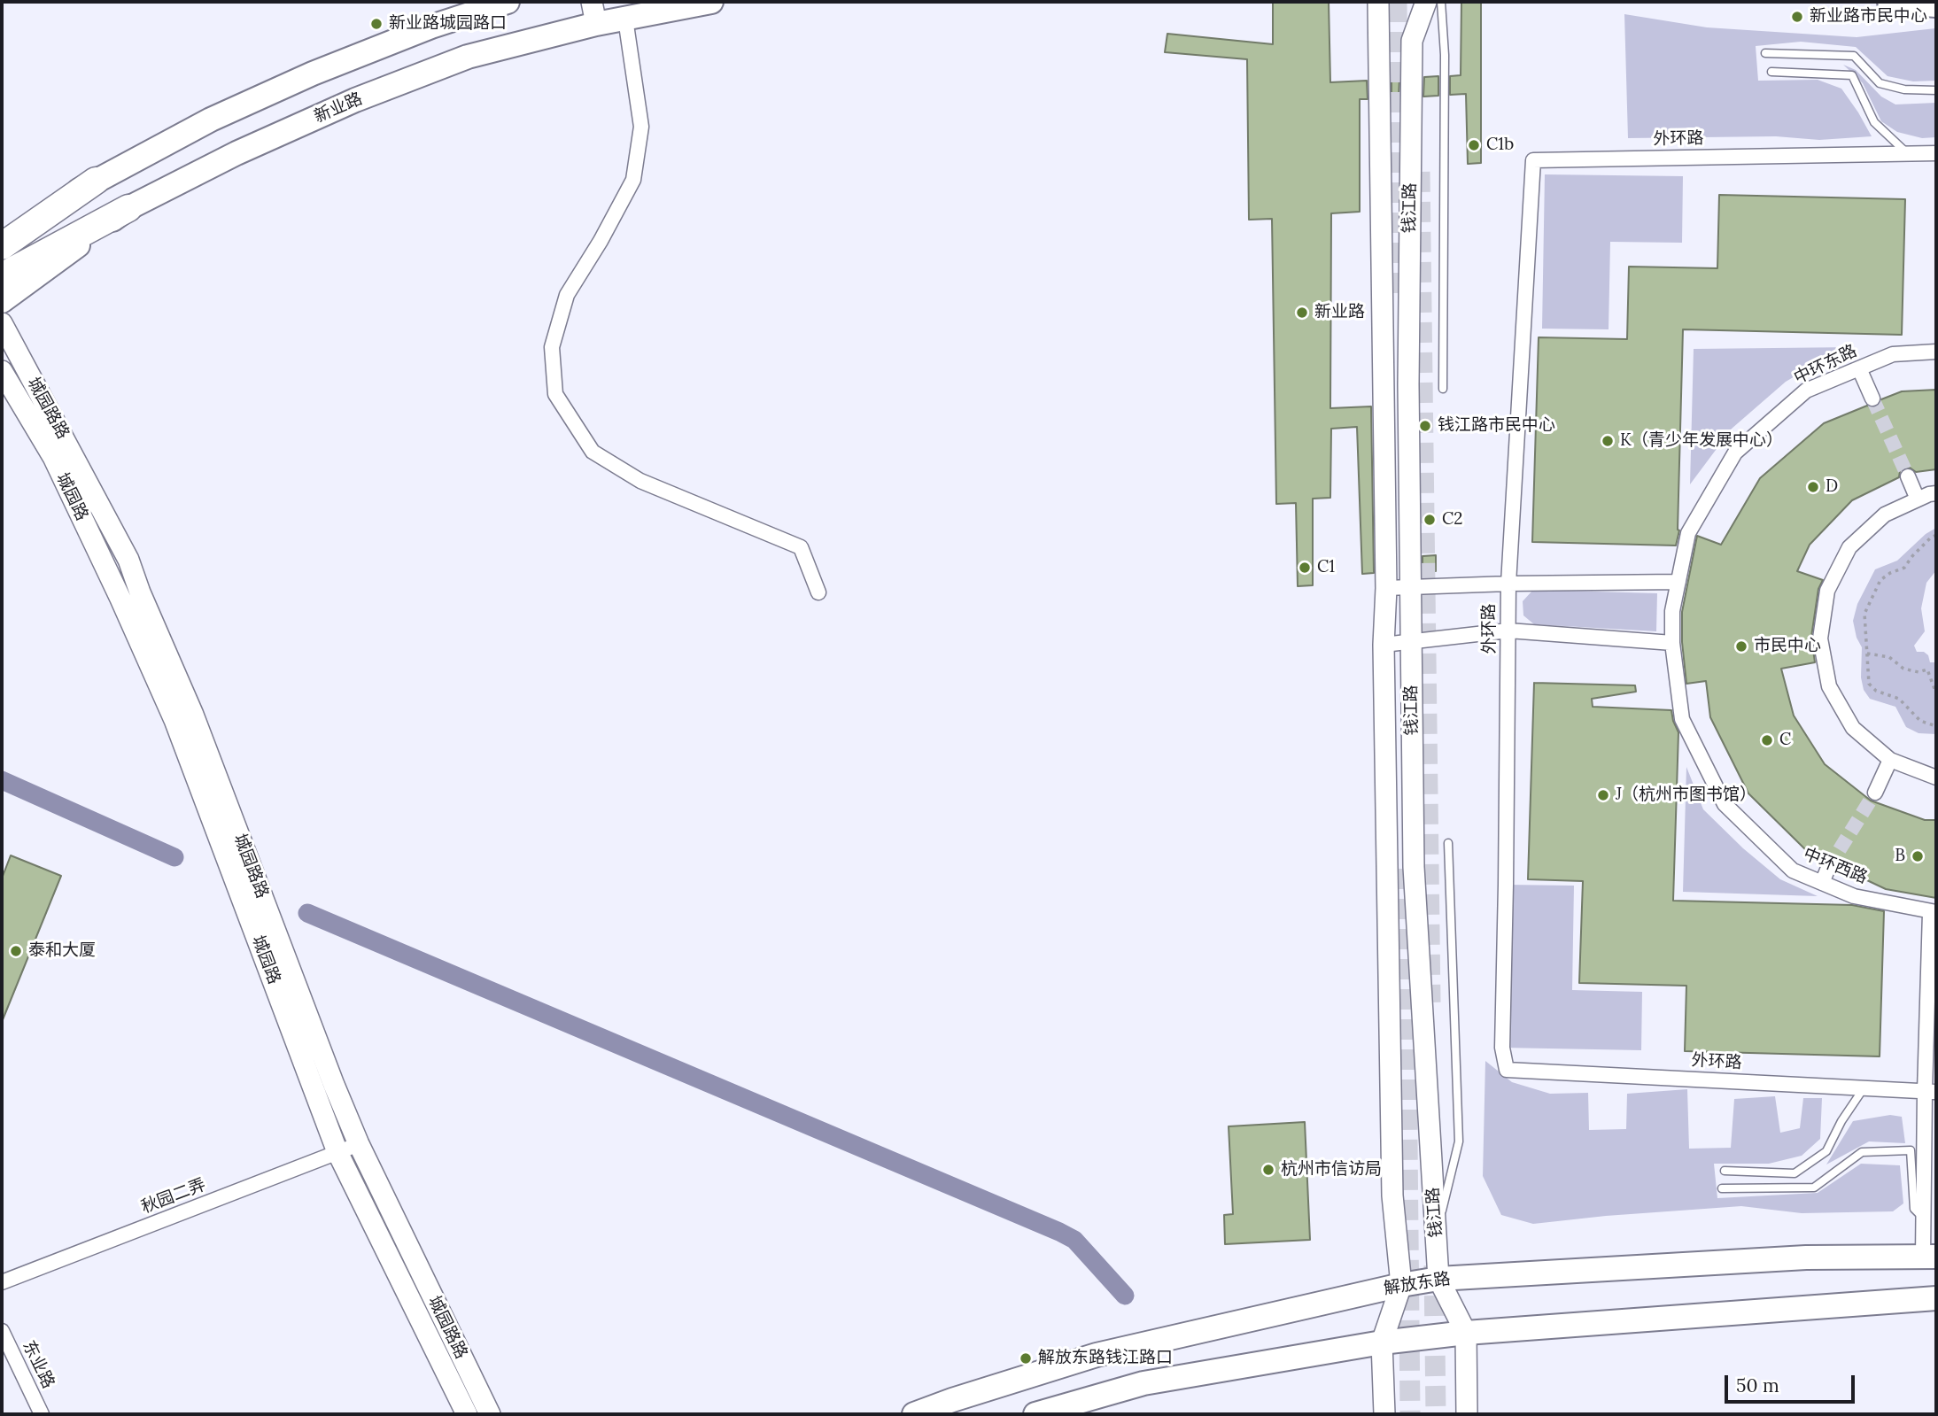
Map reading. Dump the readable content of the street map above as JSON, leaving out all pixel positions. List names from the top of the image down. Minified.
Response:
{"streets":{"main road":["新业路","钱江路","城园路路","城园路","解放东路"],"street":["外环路","中环东路","中环西路","秋园二弄","东业路"]},"crossings":[["钱江路","解放东路"],["中环东路","中环西路"],["城园路路","秋园二弄"],["城园路","秋园二弄"]],"places":["新业路市民中心","新业路城园路口","C1b","新业路","钱江路市民中心","K（青少年发展中心）","D","C2","C1","市民中心","C","J（杭州市图书馆）","B","泰和大厦","杭州市信访局","解放东路钱江路口"],"scale_bar":"50 m"}
